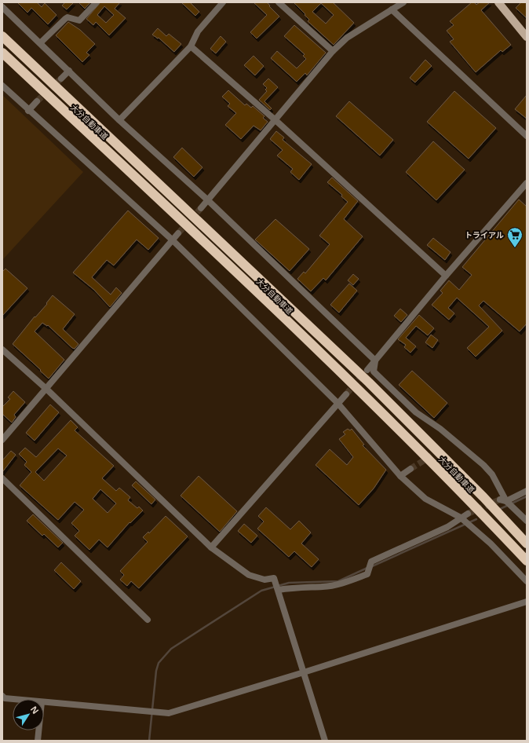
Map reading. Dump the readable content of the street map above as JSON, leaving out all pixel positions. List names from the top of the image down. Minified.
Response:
{"streets":{"highway":["大分自動車道"]},"places":{"supermarket":["トライアル"]},"north":"top right"}
